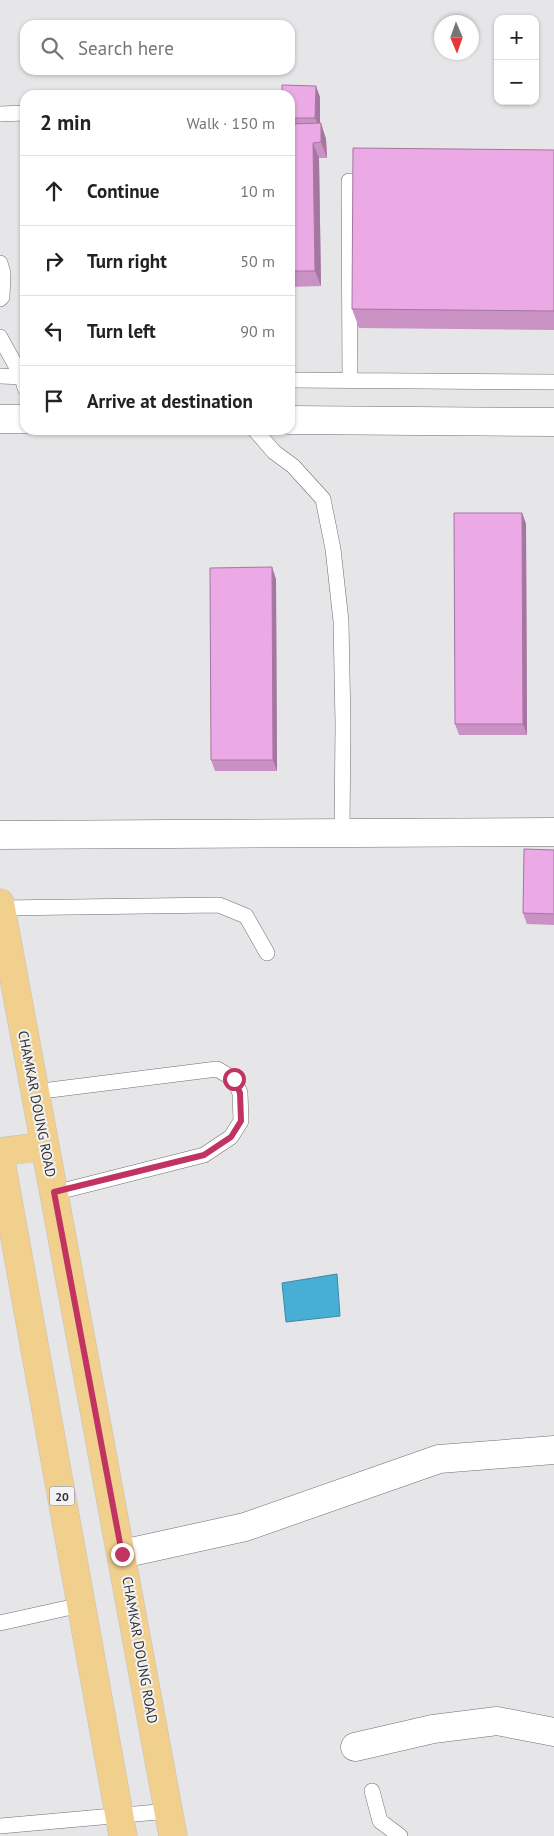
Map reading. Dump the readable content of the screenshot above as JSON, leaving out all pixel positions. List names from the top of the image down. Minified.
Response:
{"streets":{"main road":["CHAMKAR DOUNG ROAD","20"]},"north":"bottom","page":{"map_buttons":["+","−"],"search":"Search here","heading":["2 min","Walk · 150 m"],"list":[["Continue","10 m"],["Turn right","50 m"],["Turn left","90 m"],"Arrive at destination"]}}
